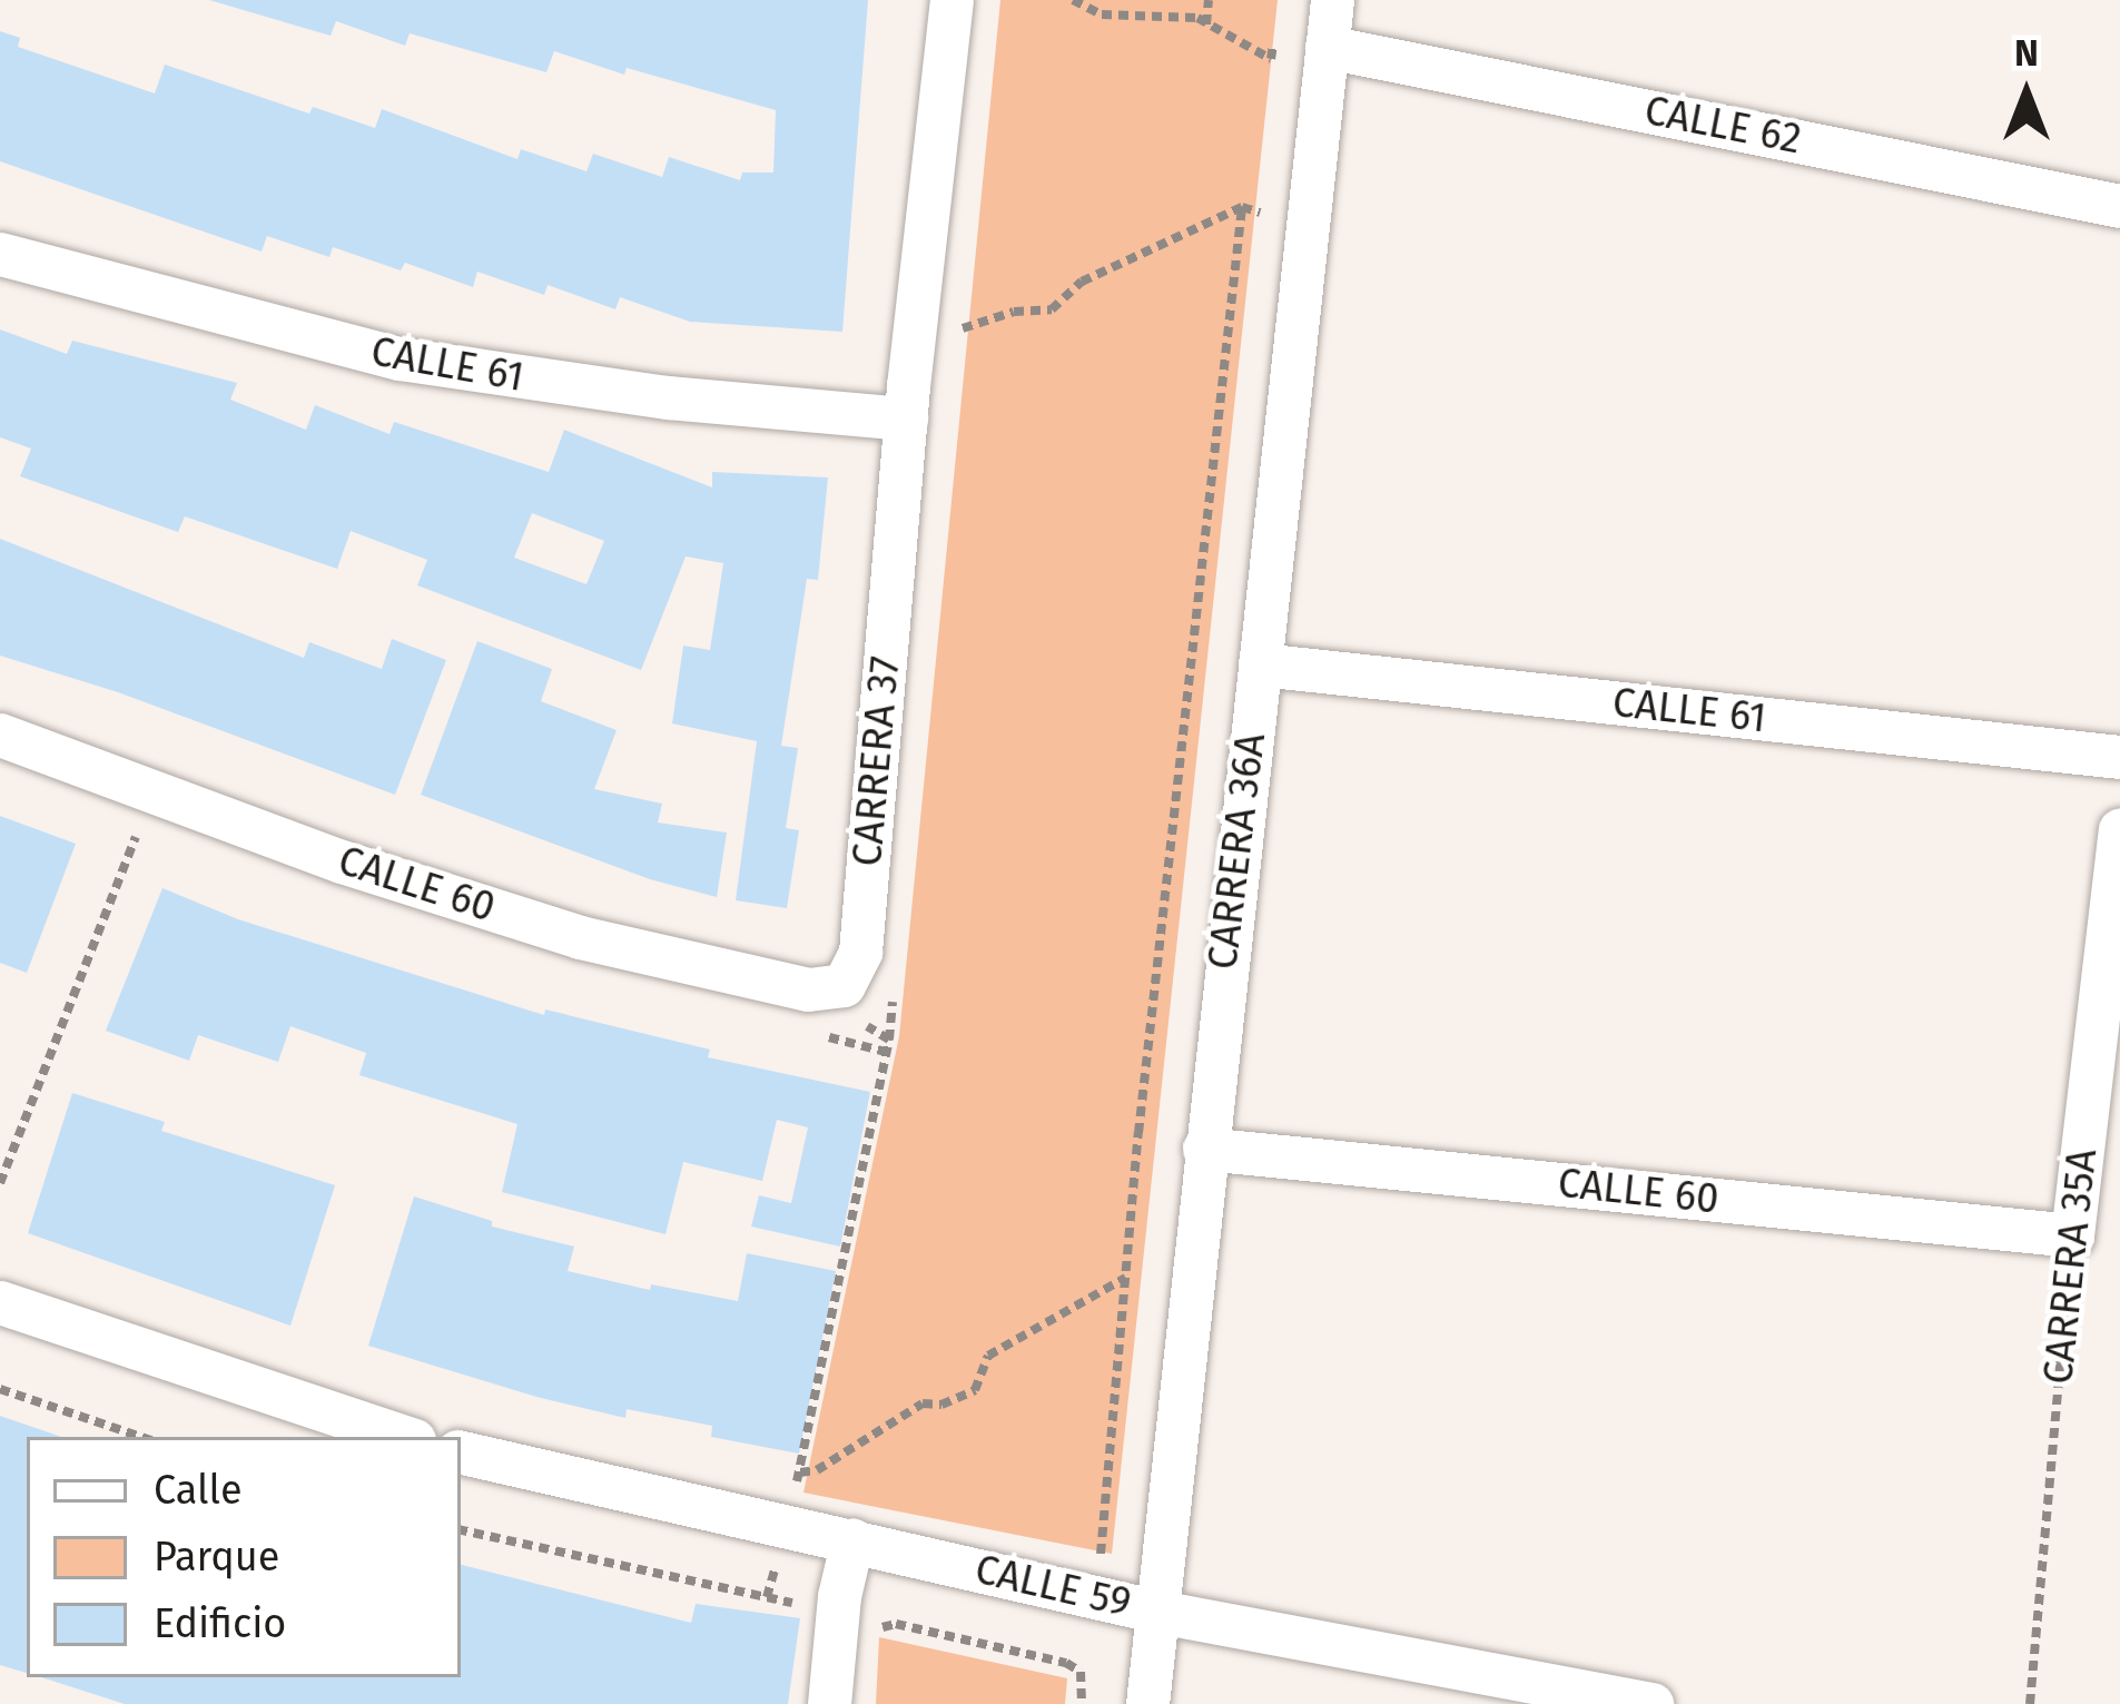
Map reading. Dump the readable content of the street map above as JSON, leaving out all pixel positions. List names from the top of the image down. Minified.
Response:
{"streets":{"street":["CALLE 62","CALLE 61","CARRERA 37","CARRERA 36A","CALLE 60","CARRERA 35A","CALLE 59"]},"crossings":[["CALLE 62","CARRERA 36A"],["CALLE 61","CARRERA 37"],["CALLE 61","CARRERA 36A"],["CARRERA 37","CALLE 60"],["CARRERA 36A","CALLE 60"],["CARRERA 36A","CALLE 59"],["CALLE 60","CARRERA 35A"]],"legend":["Calle","Parque","Edificio"],"north":"top"}
